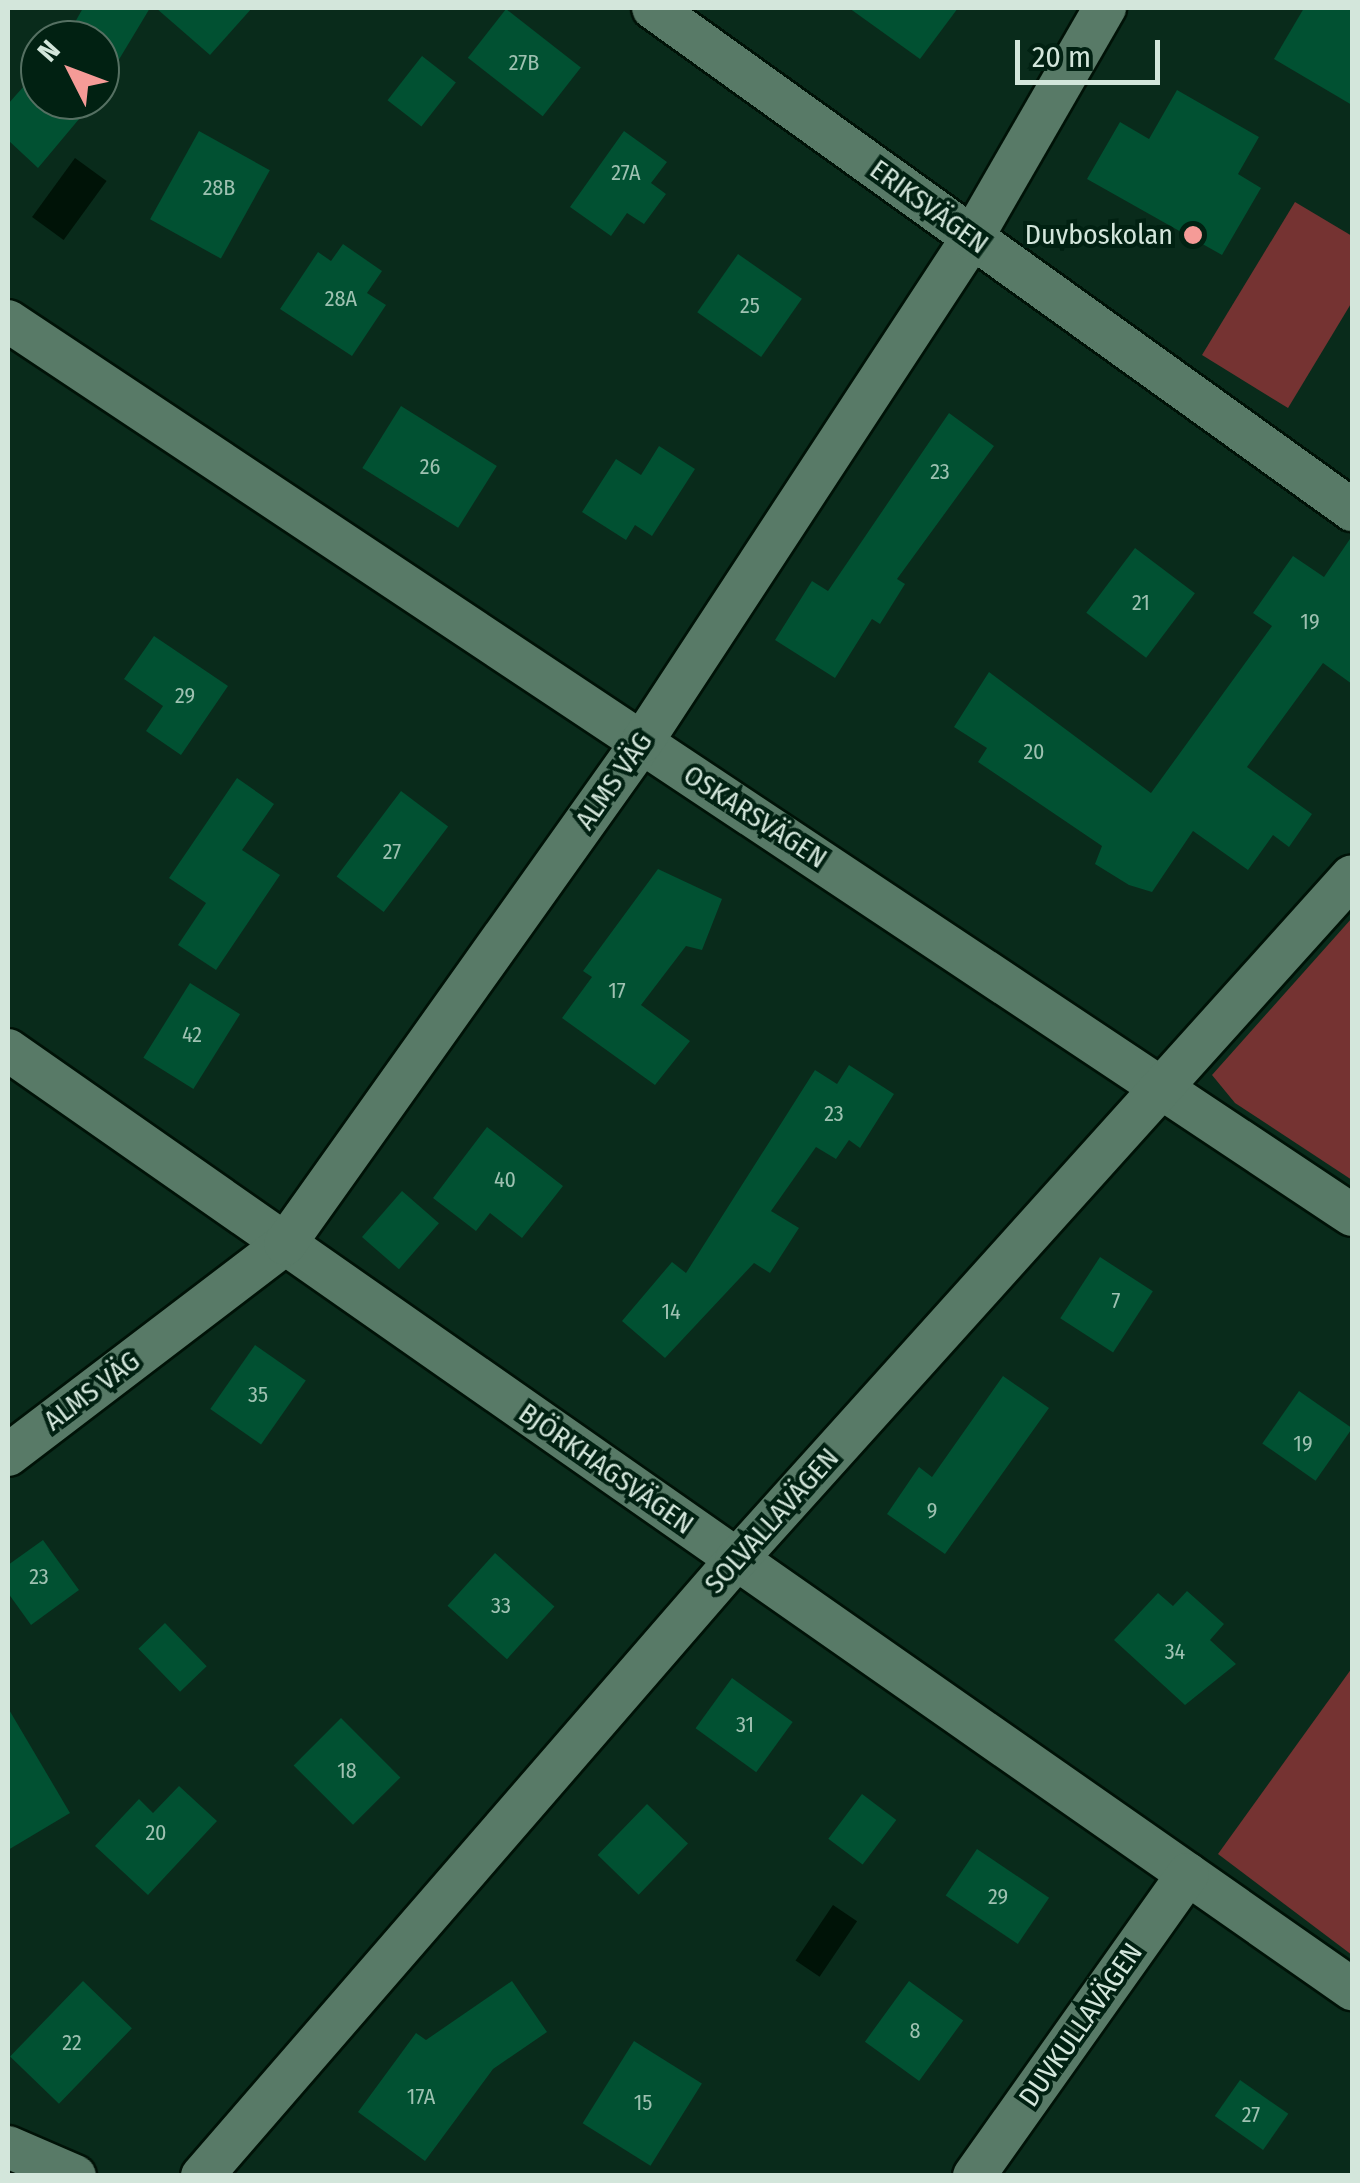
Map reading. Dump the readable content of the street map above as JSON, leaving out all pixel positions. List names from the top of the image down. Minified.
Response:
{"streets":{"street":["ERIKSVÄGEN","ALMS VÄG","OSKARSVÄGEN","BJÖRKHAGSVÄGEN","SOLVALLAVÄGEN","DUVKULLAVÄGEN"]},"crossings":[["ERIKSVÄGEN","ALMS VÄG"],["ALMS VÄG","OSKARSVÄGEN"],["ALMS VÄG","BJÖRKHAGSVÄGEN"],["OSKARSVÄGEN","SOLVALLAVÄGEN"],["BJÖRKHAGSVÄGEN","SOLVALLAVÄGEN"],["BJÖRKHAGSVÄGEN","DUVKULLAVÄGEN"]],"places":["Duvboskolan"],"house_numbers":["27B","27A","28B","28A","25","26","23","21","19","29","20","27","17","42","23","40","7","14","35","19","9","23","33","34","31","18","20","29","8","22","17A","15","27"],"scale_bar":"20 m","north":"top left"}
